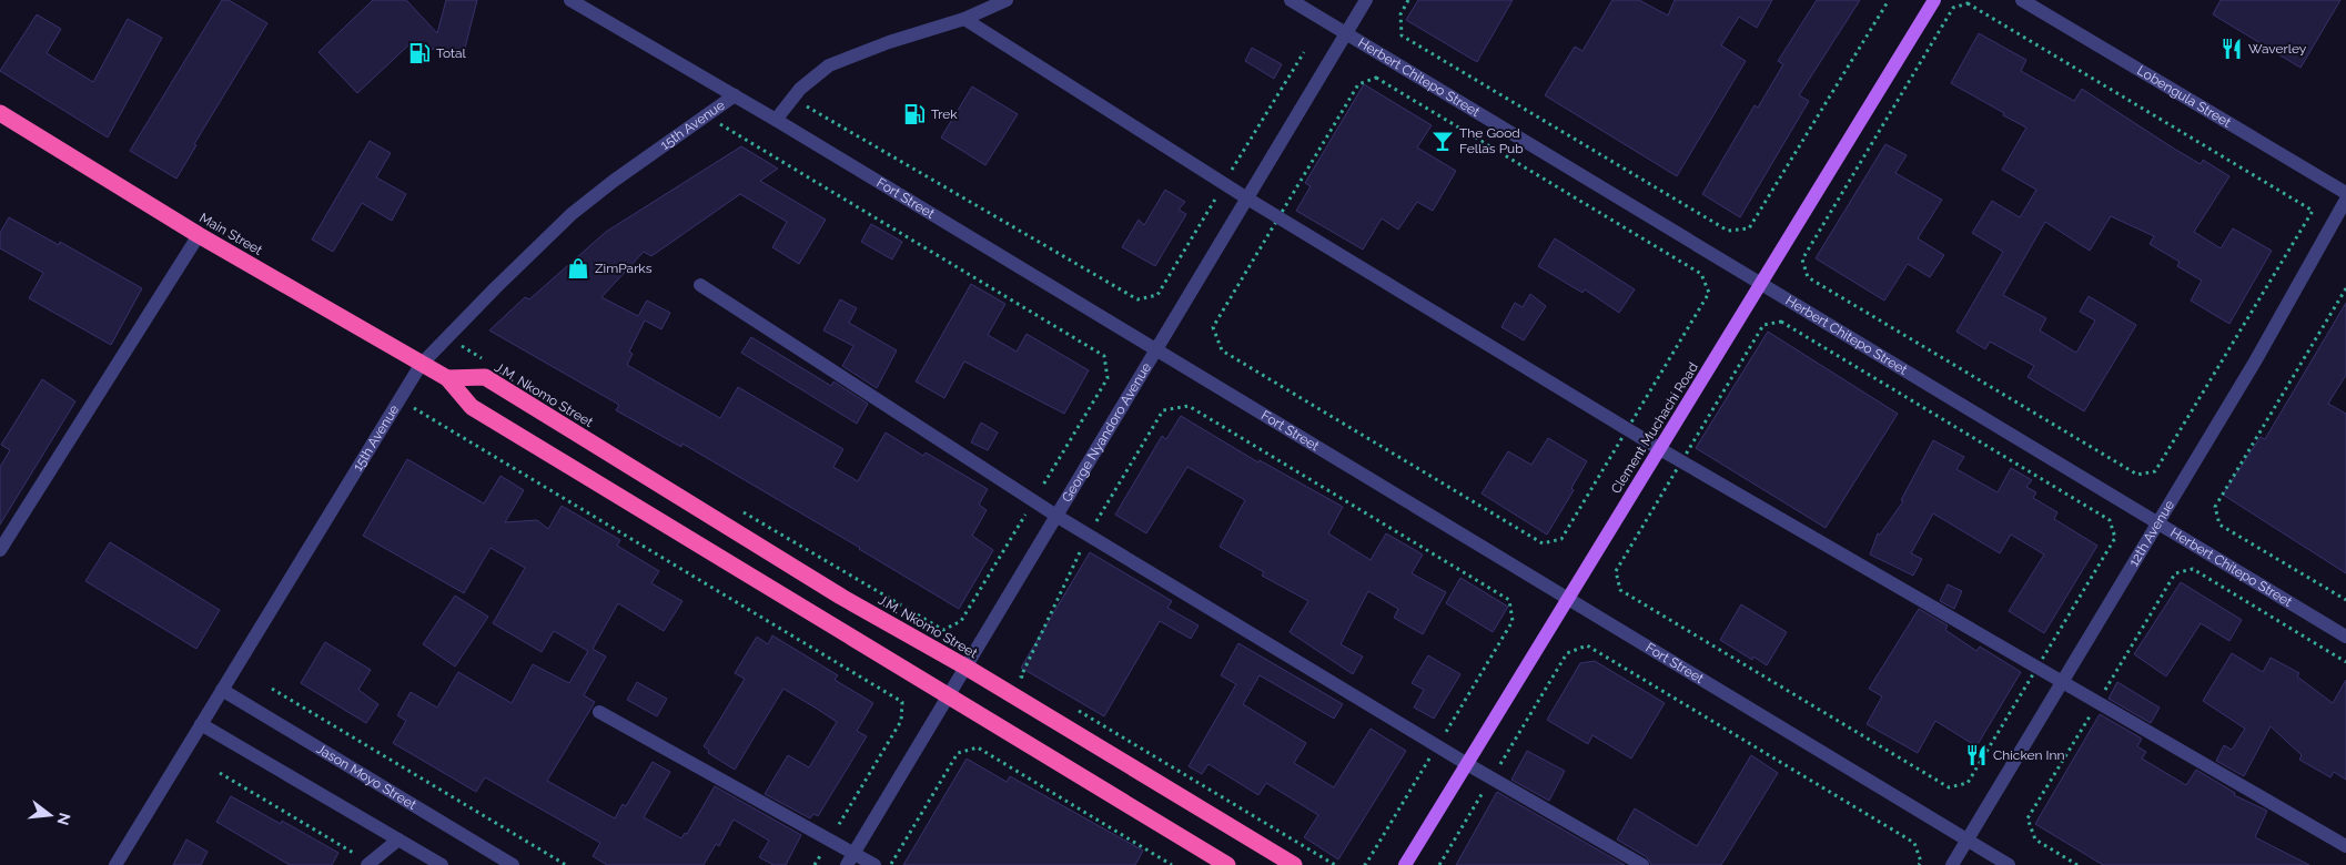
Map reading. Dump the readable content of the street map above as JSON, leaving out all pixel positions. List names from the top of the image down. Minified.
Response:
{"streets":{"highway":["Main Street","J.M. Nkomo Street"],"main road":["Clement Muchachi Road"],"street":["Herbert Chitepo Street","Lobengula Street","15th Avenue","Fort Street","George Nyandoro Avenue","12th Avenue","Jason Moyo Street"]},"crossings":[["Herbert Chitepo Street","Clement Muchachi Road"],["Herbert Chitepo Street","George Nyandoro Avenue"],["Herbert Chitepo Street","12th Avenue"],["15th Avenue","Fort Street"],["15th Avenue","Main Street"],["15th Avenue","Jason Moyo Street"],["Fort Street","Clement Muchachi Road"],["Fort Street","George Nyandoro Avenue"],["Fort Street","12th Avenue"],["Main Street","J.M. Nkomo Street"],["J.M. Nkomo Street","George Nyandoro Avenue"]],"places":{"restaurant":["Waverley","Chicken Inn"],"fuel station":["Total","Trek"],"bar":["The Good Fellas Pub"],"shop":["ZimParks"]},"north":"right"}
